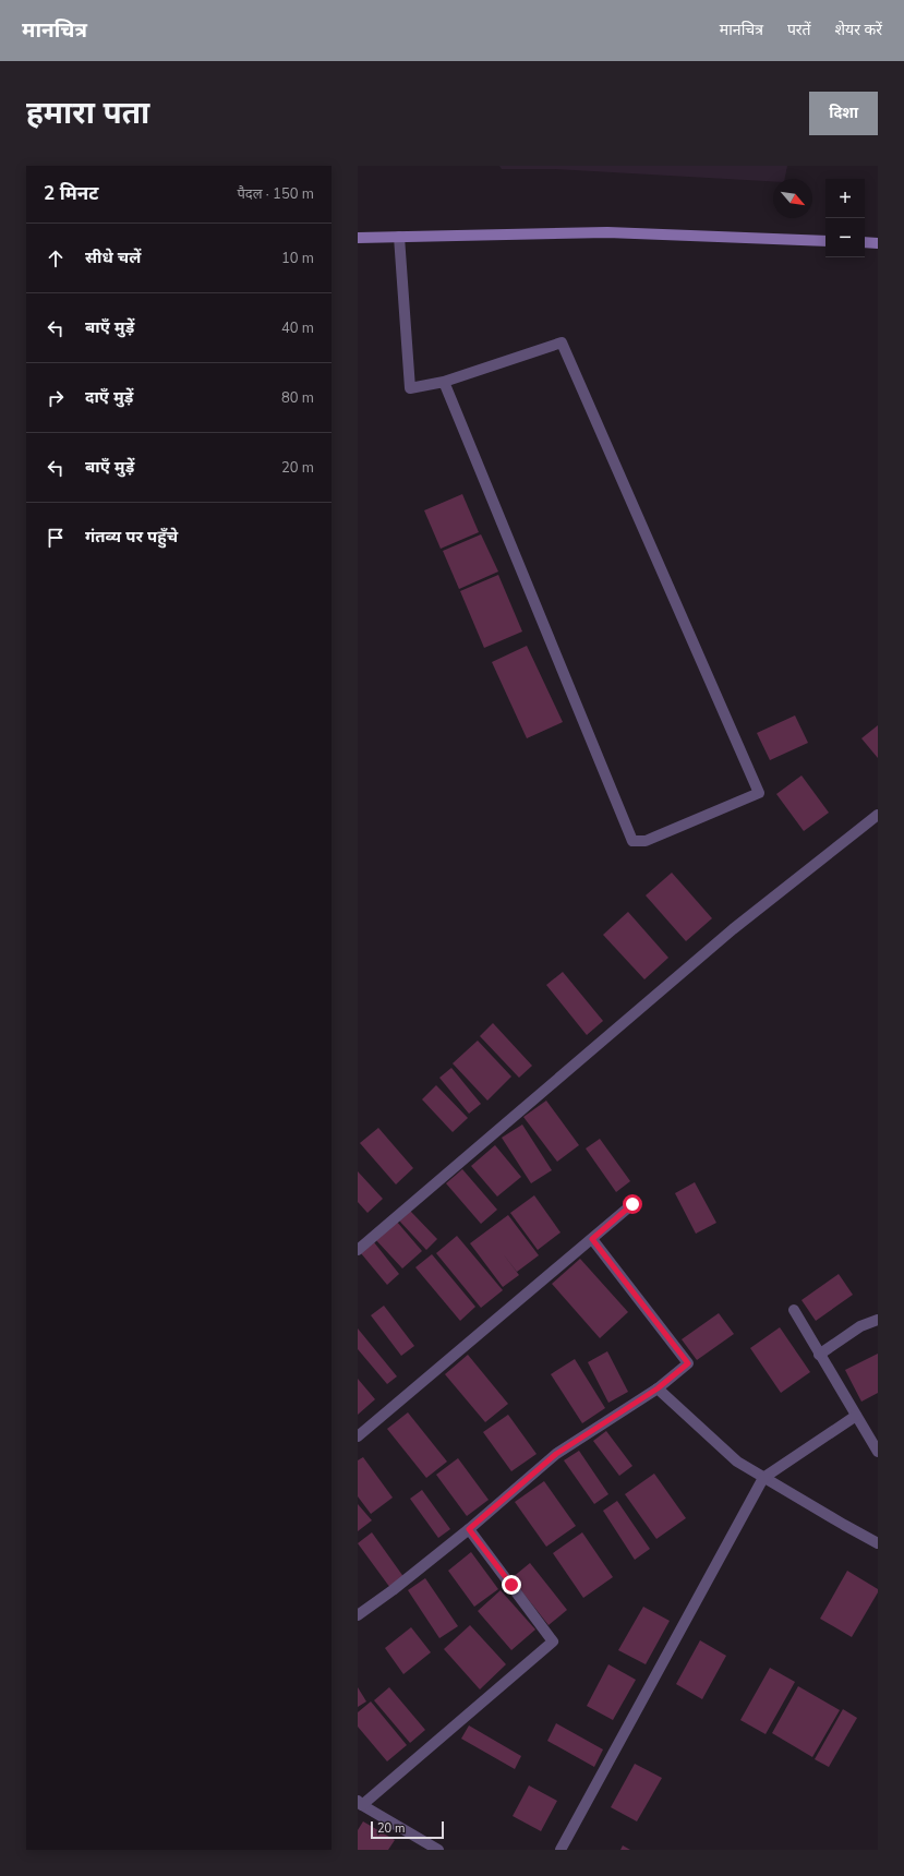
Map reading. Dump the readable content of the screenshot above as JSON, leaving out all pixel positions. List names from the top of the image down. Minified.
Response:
{"scale_bar":"20 m","north":"bottom right","page":{"header":"मानचित्र","nav":["मानचित्र","परतें","शेयर करें"],"buttons":"दिशा","title":"हमारा पता","heading":["2 मिनट","पैदल · 150 m"],"map_buttons":["+","−"],"list":[["सीधे चलें","10 m"],["बाएँ मुड़ें","40 m"],["दाएँ मुड़ें","80 m"],["बाएँ मुड़ें","20 m"],"गंतव्य पर पहुँचे"],"scale":"20 m"}}
